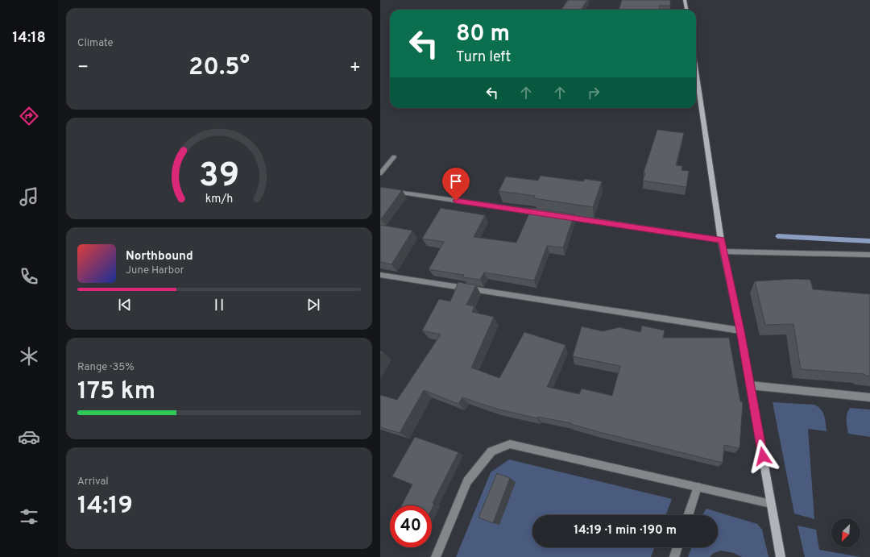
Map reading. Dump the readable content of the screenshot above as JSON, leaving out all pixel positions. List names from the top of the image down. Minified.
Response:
{"north":"bottom left","page":{"tabs":"14:18","tile":["Climate",["Range · 35%","175 km"],["Arrival","14:19"]],"turn":["80 m","Turn left"],"heat":["−","20.5°","+"],"song":["Northbound","June Harbor"],"limit":"40","trip":"14:19 · 1 min · 190 m","gauge":["39","km/h"]}}
